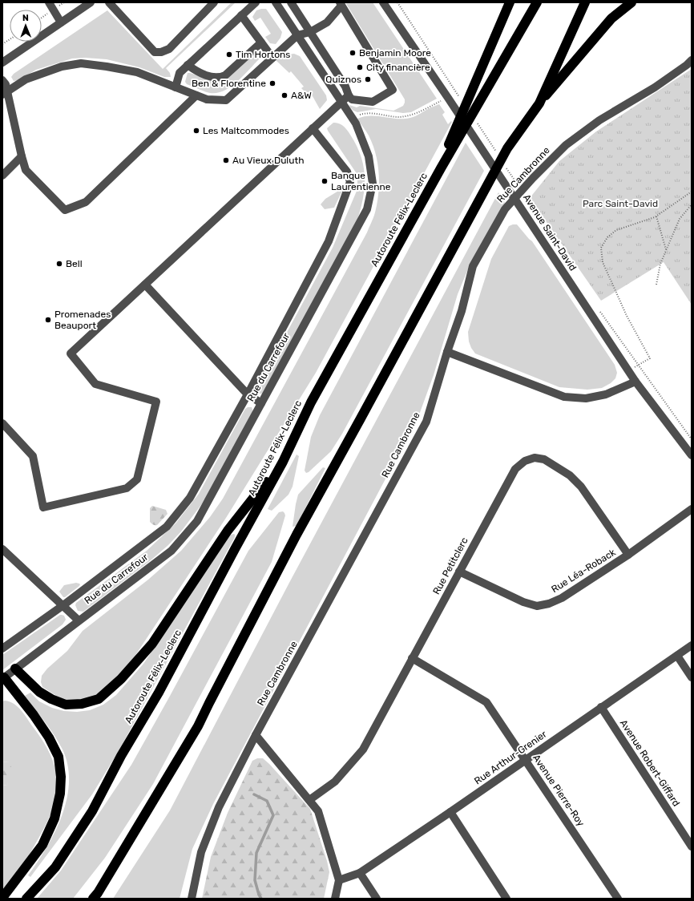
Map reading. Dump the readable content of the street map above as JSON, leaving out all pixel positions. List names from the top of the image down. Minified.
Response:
{"streets":{"highway":["Autoroute Félix-Leclerc"],"street":["Rue Cambronne","Avenue Saint-David","Rue du Carrefour","Rue Petitclerc","Rue Léa-Roback","Rue Arthur-Grenier","Avenue Robert-Giffard","Avenue Pierre-Roy"]},"crossings":[["Rue Petitclerc","Rue Léa-Roback"],["Rue Petitclerc","Avenue Pierre-Roy"],["Rue Arthur-Grenier","Avenue Robert-Giffard"],["Rue Arthur-Grenier","Avenue Pierre-Roy"]],"parks":["Parc Saint-David"],"places":["Benjamin Moore","Tim Hortons","City financière","Quiznos","Ben & Florentine","A&W","Les Maltcommodes","Au Vieux Duluth","Banque Laurentienne","Bell","Promenades Beauport"],"north":"top"}
